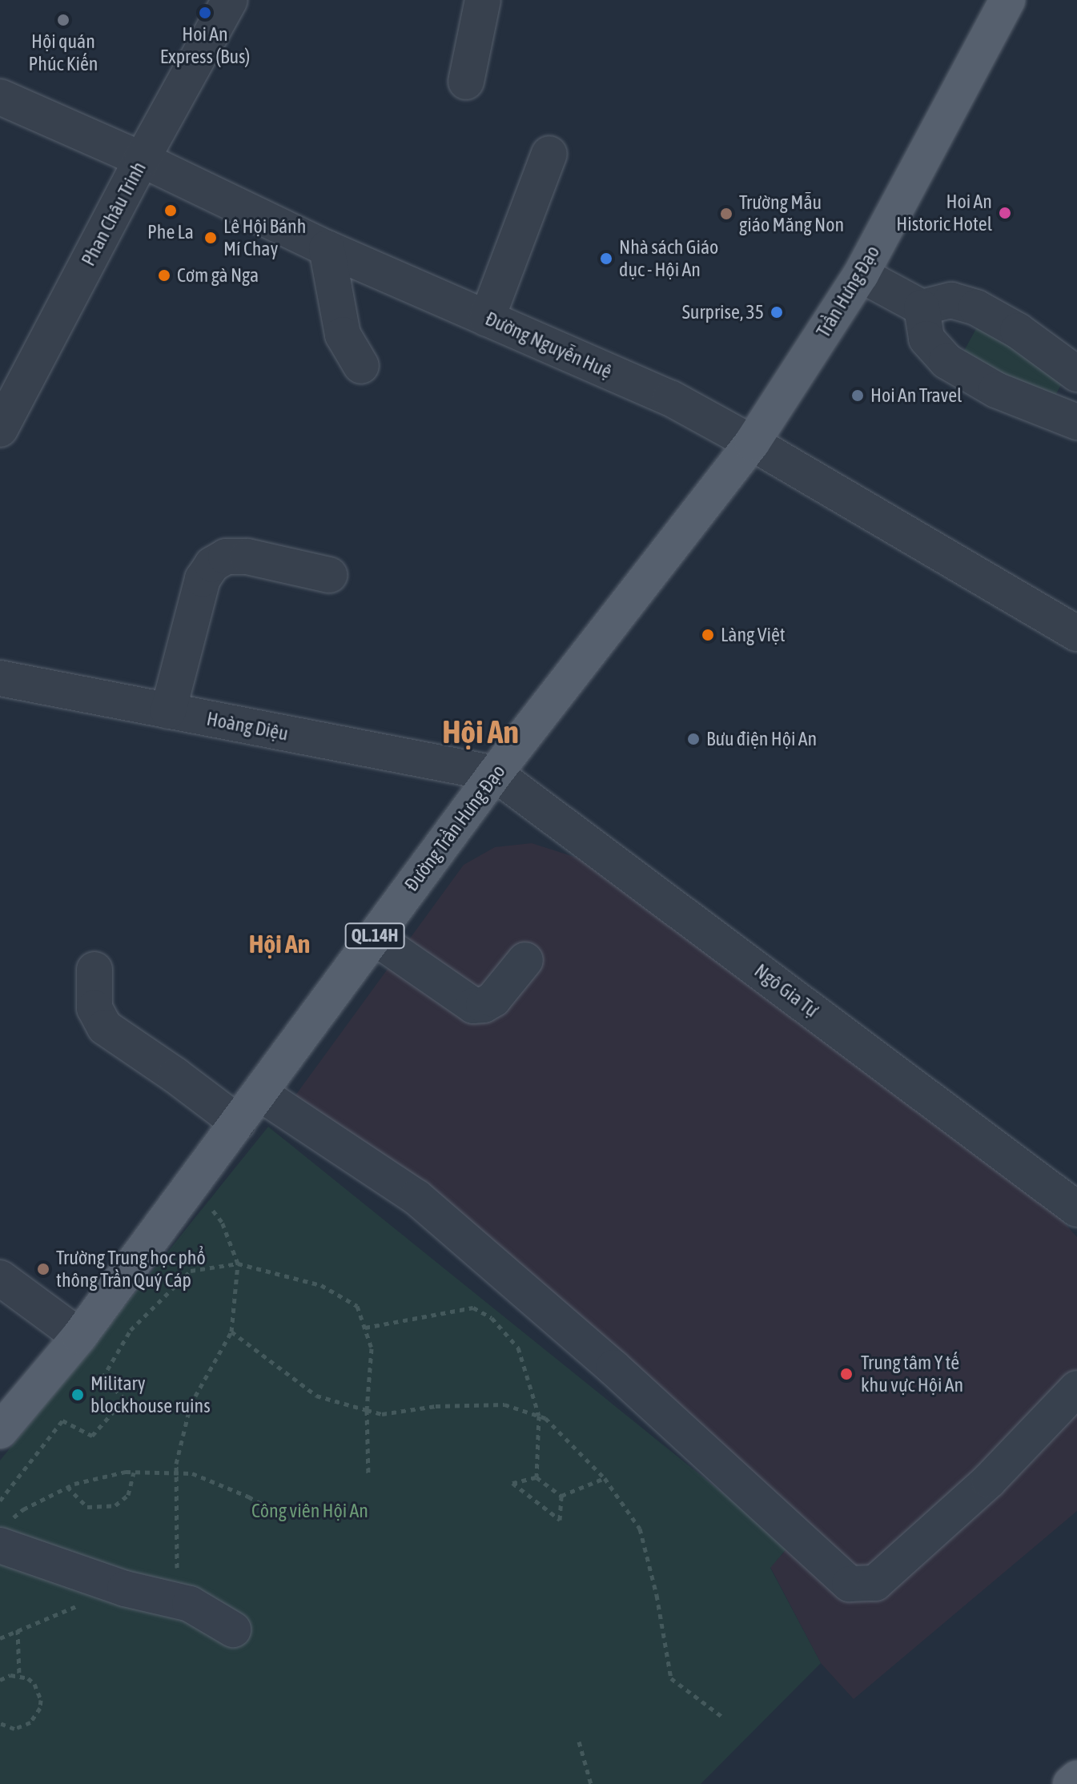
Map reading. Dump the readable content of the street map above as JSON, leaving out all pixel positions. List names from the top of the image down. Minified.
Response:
{"streets":{"main road":["Trần Hưng Đạo","Đường Trần Hưng Đạo","QL.14H"],"street":["Phan Châu Trinh","Đường Nguyễn Huệ","Hoàng Diệu","Ngô Gia Tự"]},"crossings":[["Phan Châu Trinh","Đường Nguyễn Huệ"],["Trần Hưng Đạo","Đường Nguyễn Huệ"],["Trần Hưng Đạo","Đường Trần Hưng Đạo"],["Đường Nguyễn Huệ","Đường Trần Hưng Đạo"],["Hoàng Diệu","Đường Trần Hưng Đạo"],["Hoàng Diệu","Ngô Gia Tự"],["Đường Trần Hưng Đạo","Ngô Gia Tự"]],"districts":["Hội An","Hội An"],"parks":["Công viên Hội An"],"places":["Hoi An Express (Bus)","Hội quán Phúc Kiến","Phe La","Hoi An Historic Hotel","Trường Mẫu giáo Măng Non","Lê Hội Bánh Mí Chay","Nhà sách Giáo dục - Hội An","Cơm gà Nga","Surprise, 35","Hoi An Travel","Làng Việt","Bưu điện Hội An","Trường Trung học phổ thông Trần Quý Cáp","Trung tâm Y tế khu vực Hội An","Military blockhouse ruins"]}
